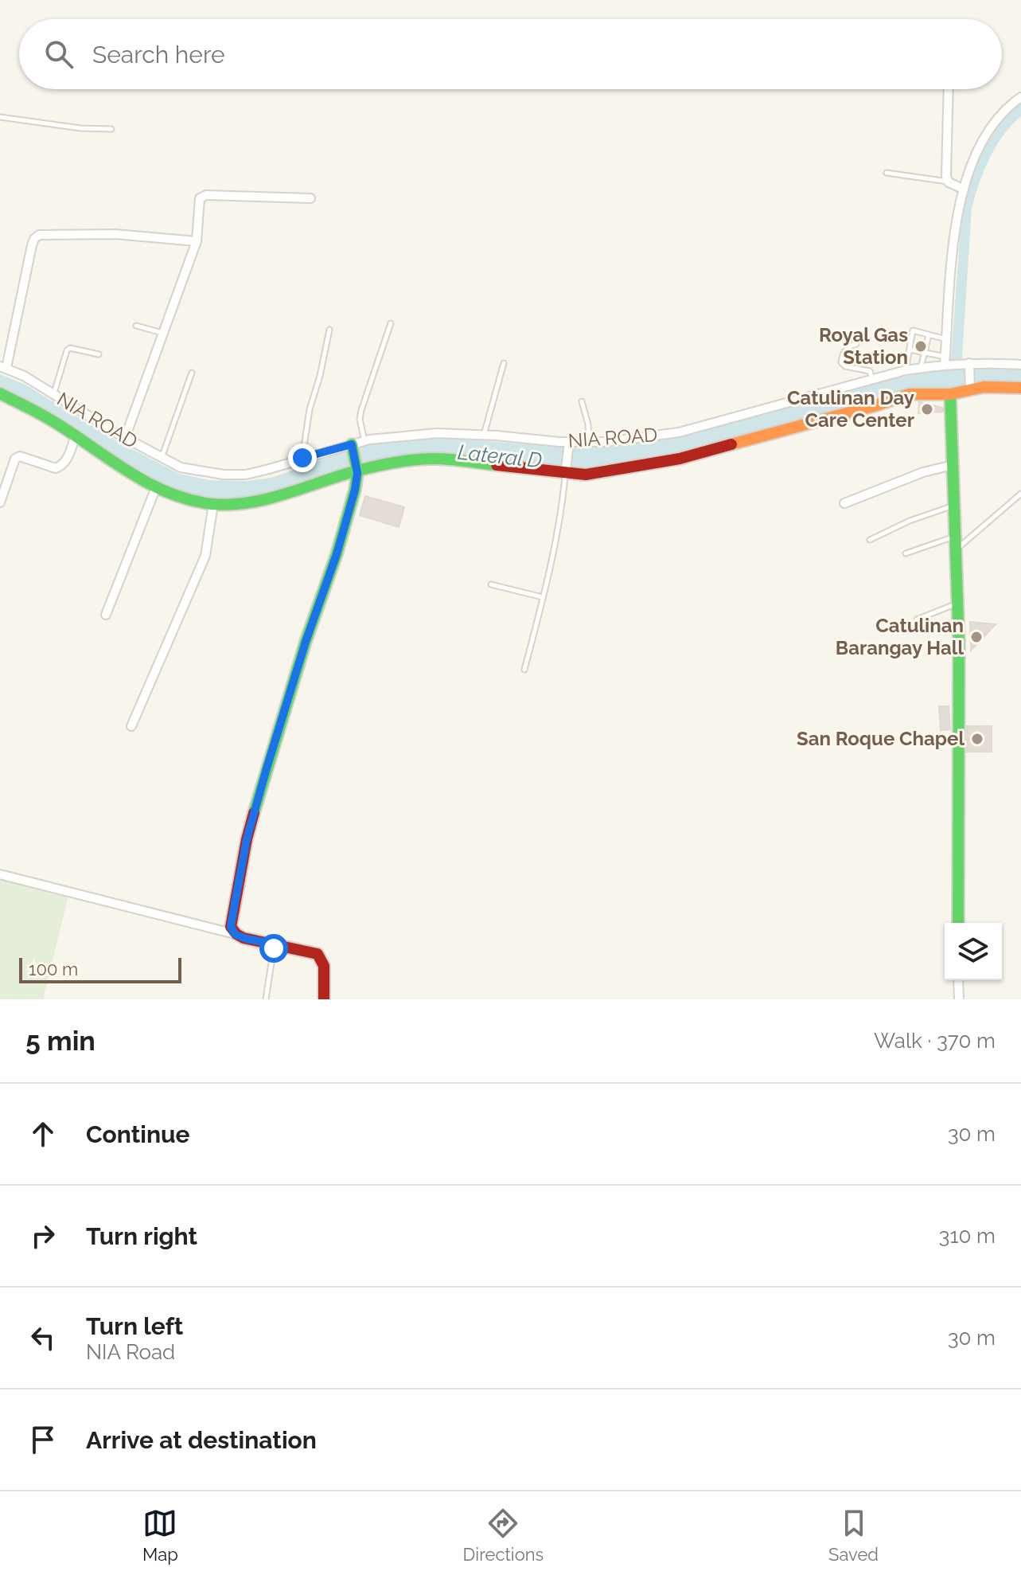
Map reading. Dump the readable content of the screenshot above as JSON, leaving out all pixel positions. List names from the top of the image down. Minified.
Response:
{"streets":{"street":["NIA ROAD"]},"water":["Lateral D"],"places":["Royal Gas Station","Catulinan Day Care Center","Catulinan Barangay Hall","San Roque Chapel"],"scale_bar":"100 m","page":{"search":"Search here","scale":"100 m","heading":["5 min","Walk · 370 m"],"list":[["Continue","30 m"],["Turn right","310 m"],["Turn left","NIA Road","30 m"],"Arrive at destination"],"nav":["Map","Directions","Saved"]}}
